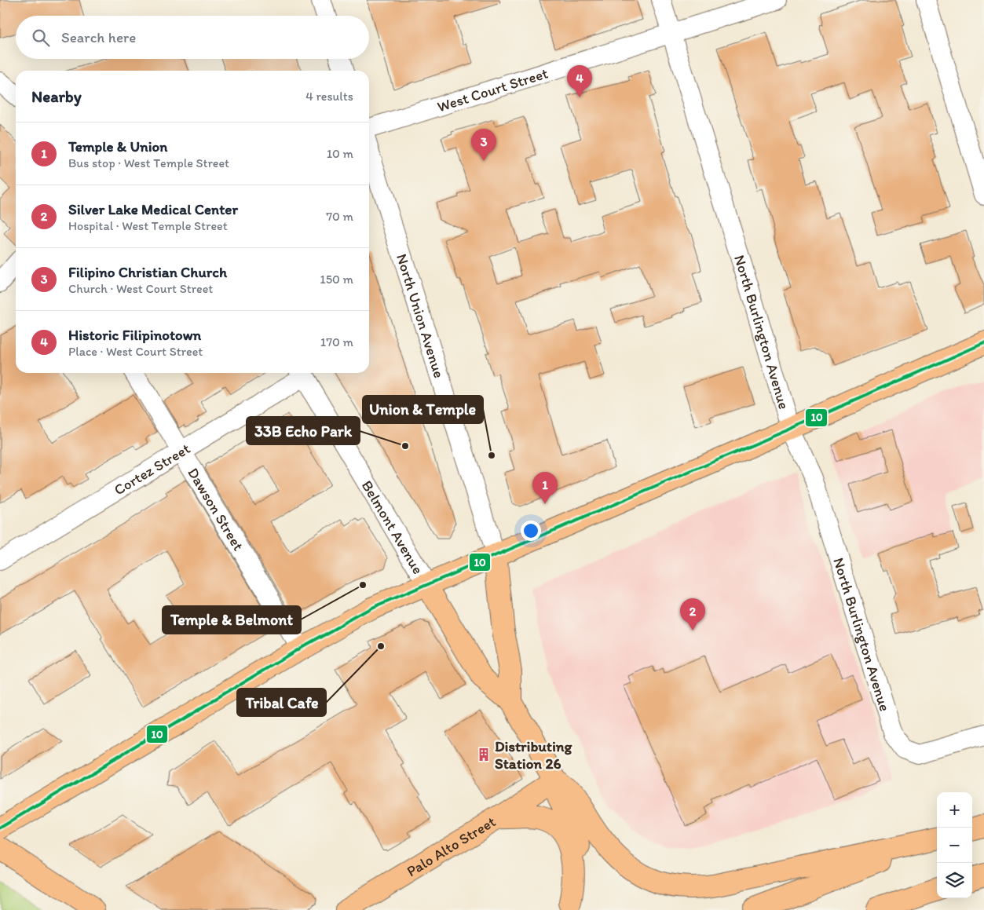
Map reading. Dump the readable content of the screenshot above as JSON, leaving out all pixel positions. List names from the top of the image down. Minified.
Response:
{"streets":{"main road":["North Union Avenue","Belmont Avenue","Palo Alto Street"],"street":["West Court Street","North Burlington Avenue","Cortez Street","Dawson Street"]},"crossings":[["West Court Street","North Burlington Avenue"],["North Union Avenue","Belmont Avenue"],["Cortez Street","Dawson Street"],["Cortez Street","Belmont Avenue"],["Belmont Avenue","Palo Alto Street"]],"places":{"other":["33B Echo Park","Union & Temple","Temple & Belmont","Tribal Cafe"],"building":["Distributing Station 26"]},"lines":["transit line 10"],"page":{"search":"Search here","pins":["4","3","1","2"],"heading":["Nearby","4 results"],"list":[{"mark":"1","name":"Temple & Union","note":"Bus stop · West Temple Street","value":"10 m"},{"mark":"2","name":"Silver Lake Medical Center","note":"Hospital · West Temple Street","value":"70 m"},{"mark":"3","name":"Filipino Christian Church","note":"Church · West Court Street","value":"150 m"},{"mark":"4","name":"Historic Filipinotown","note":"Place · West Court Street","value":"170 m"}],"map_buttons":["+","−"]}}
